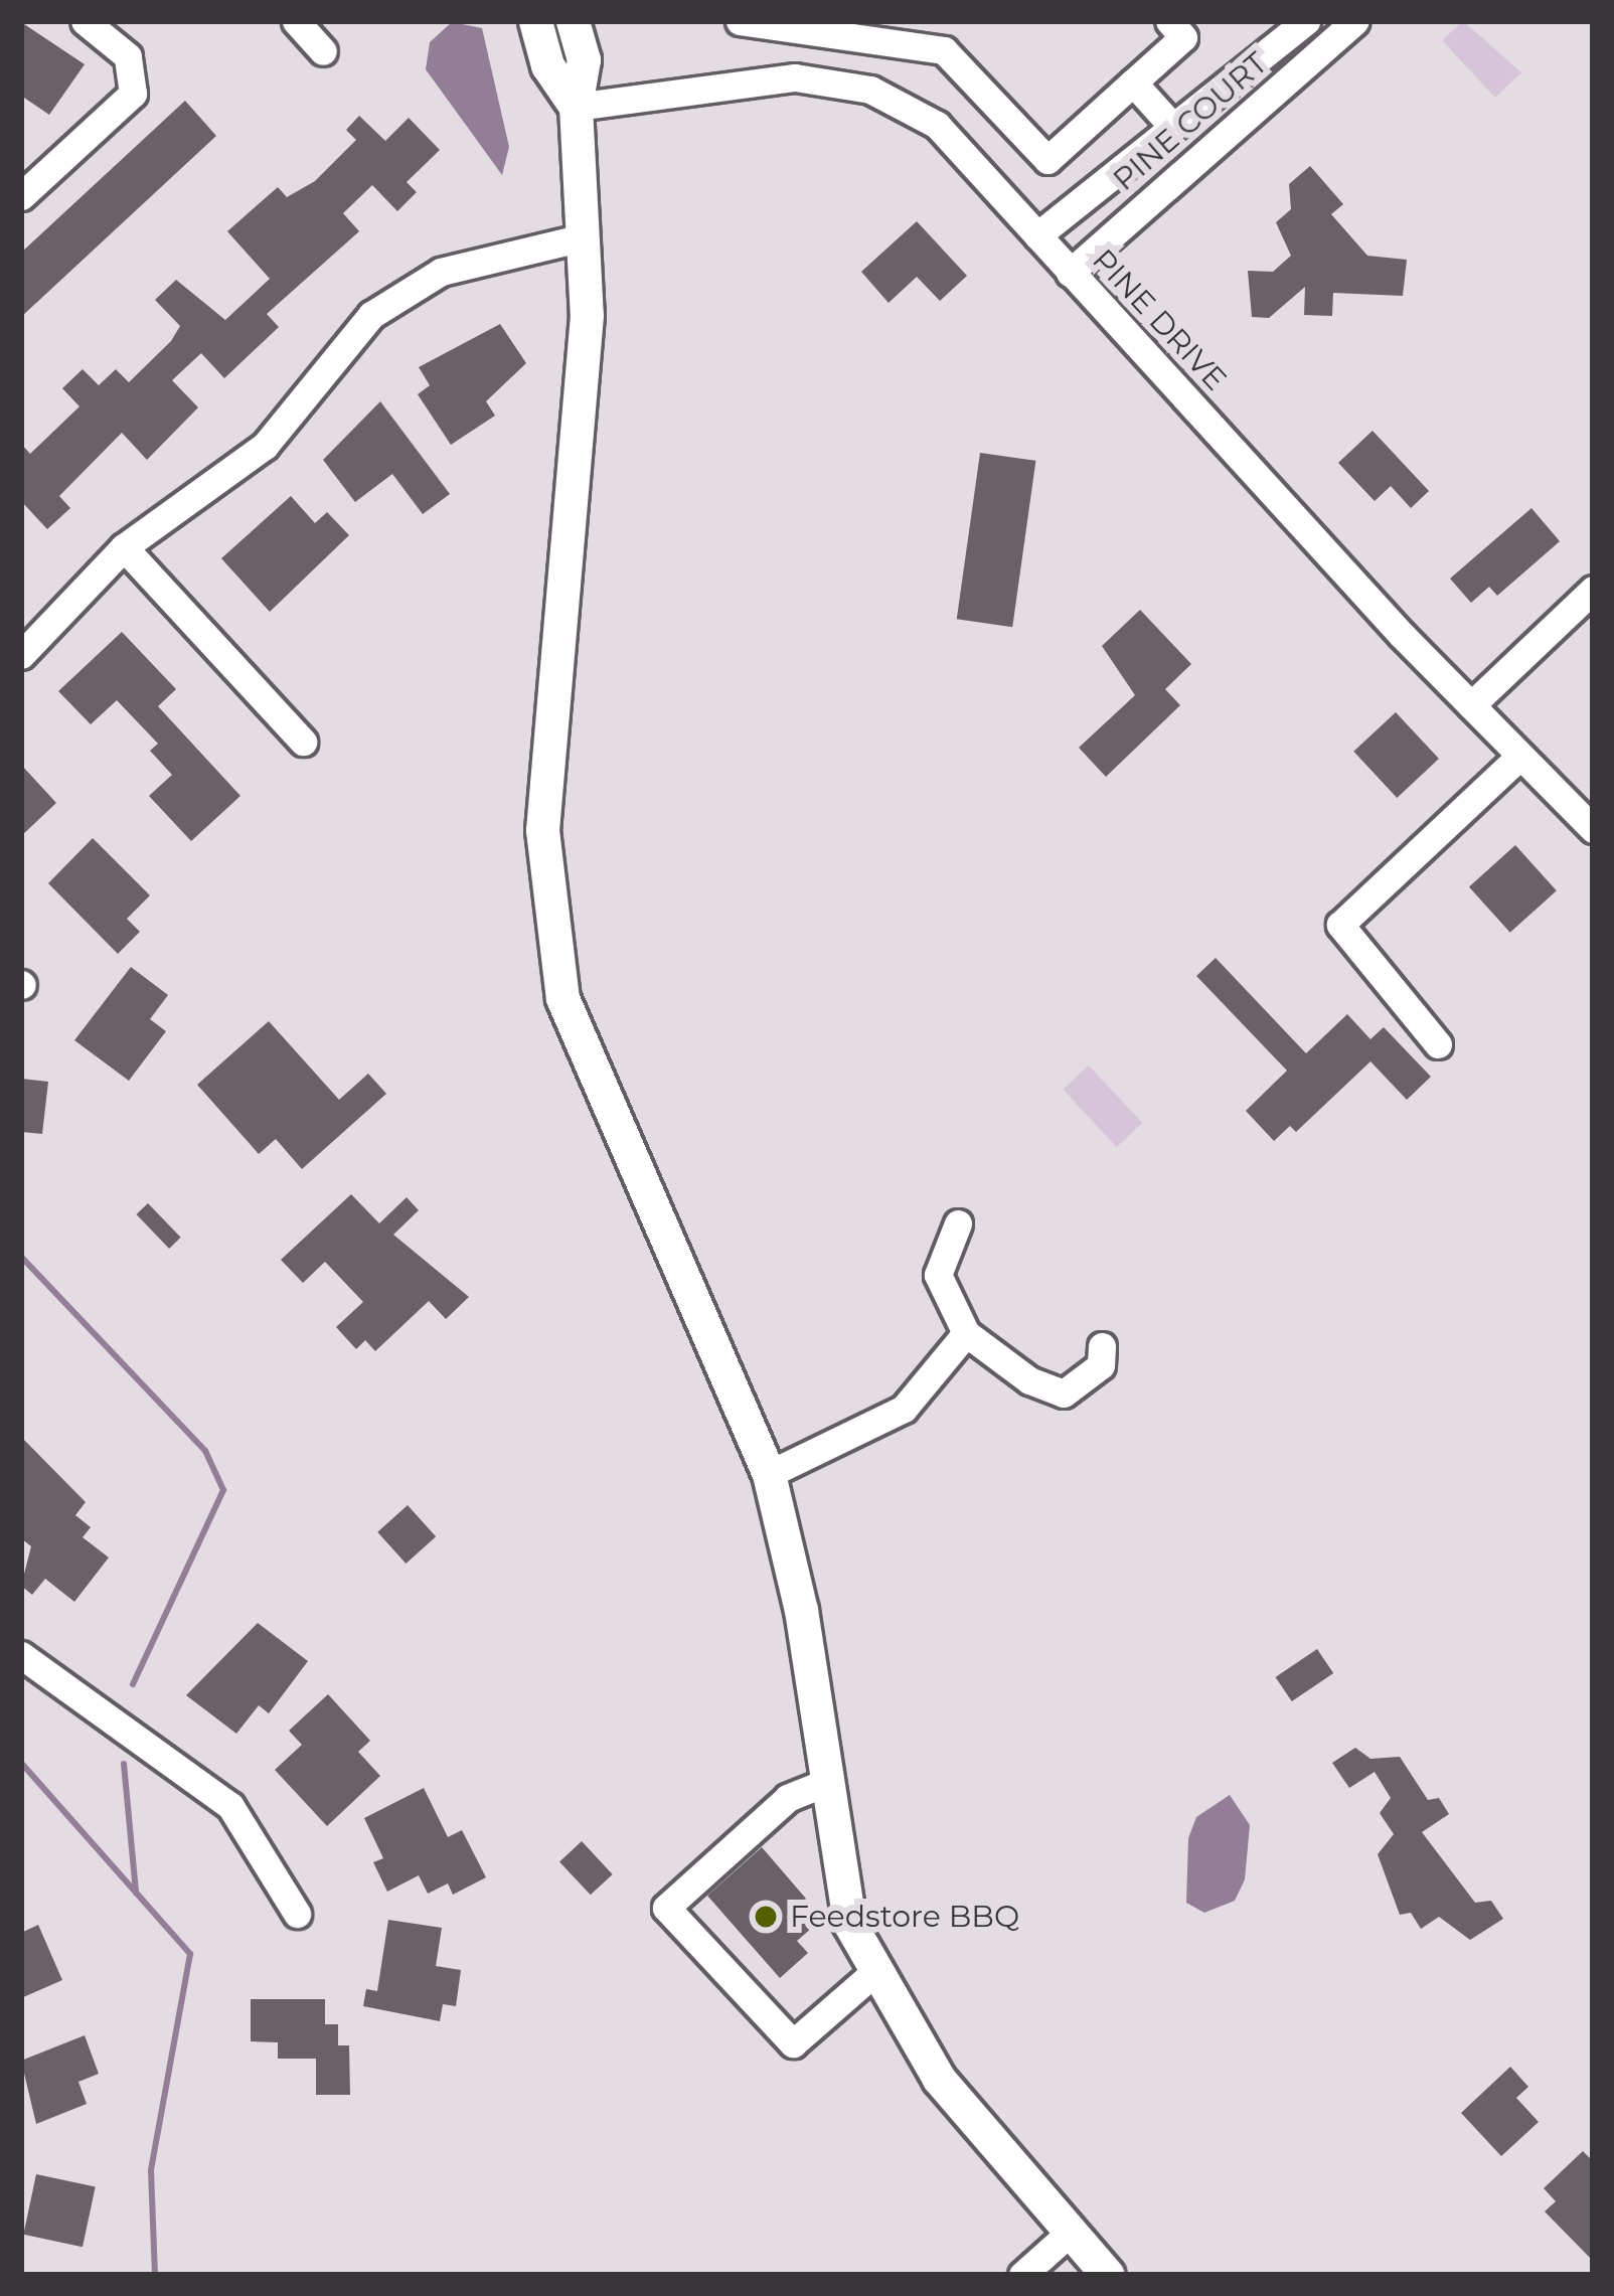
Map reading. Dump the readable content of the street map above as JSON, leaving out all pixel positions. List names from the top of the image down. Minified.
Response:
{"streets":{"street":["PINE COURT","PINE DRIVE"]},"crossings":[["PINE COURT","PINE DRIVE"]],"places":["Feedstore BBQ"]}
